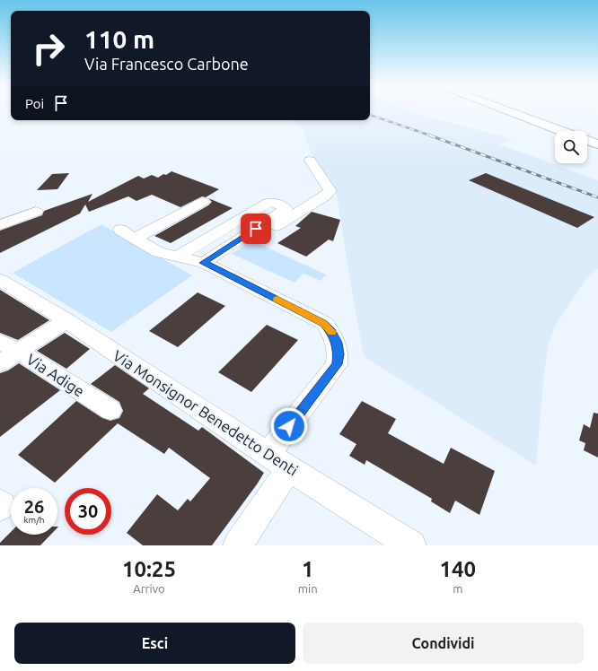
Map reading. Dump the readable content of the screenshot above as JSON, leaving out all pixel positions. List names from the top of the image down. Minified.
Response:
{"streets":{"street":["Via Adige","Via Monsignor Benedetto Denti"]},"page":{"turn":["110 m","Via Francesco Carbone"],"then":"Poi","speed":"26 km/h","limit":"30","eta":["10:25","Arrivo","1","min","140","m"],"buttons":["Esci","Condividi"]}}
